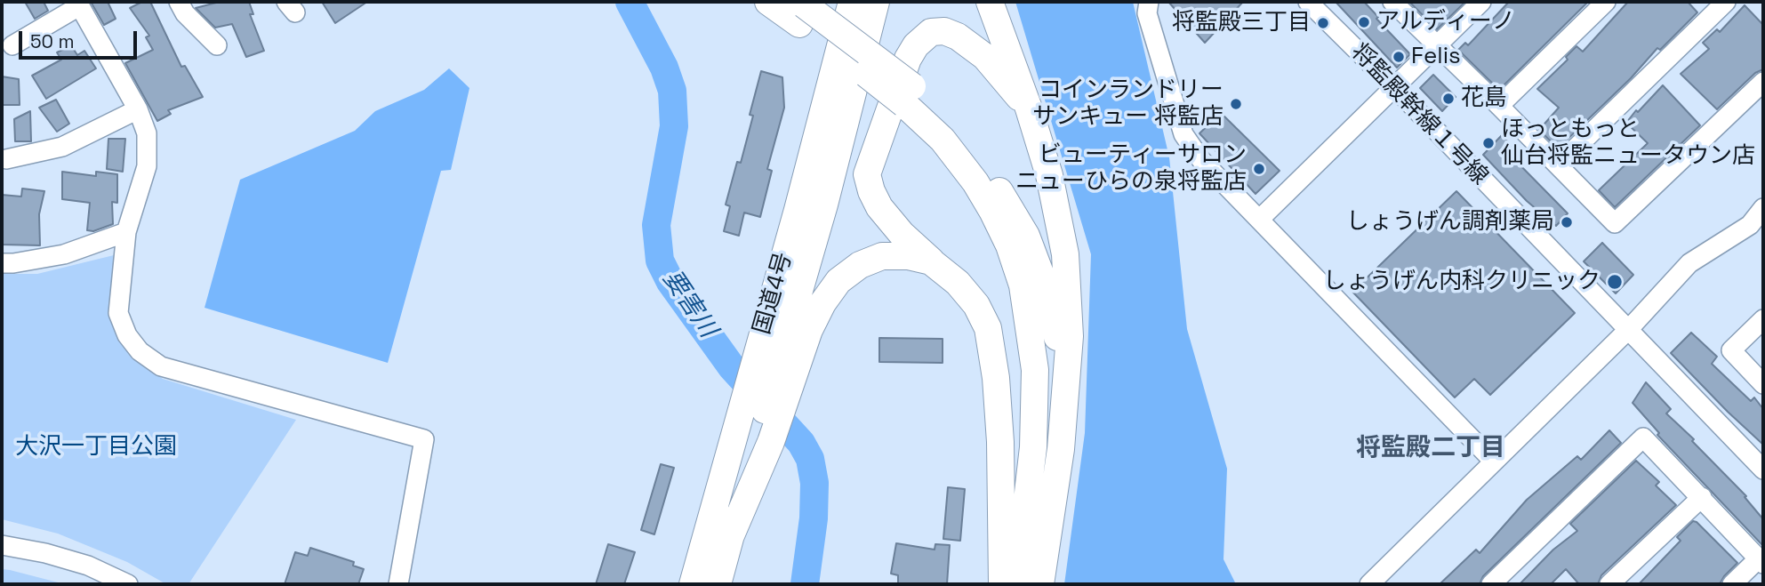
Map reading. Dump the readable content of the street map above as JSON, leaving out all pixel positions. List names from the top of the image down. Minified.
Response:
{"streets":{"highway":["国道4号"],"street":["将監殿幹線１号線"]},"districts":["将監殿二丁目"],"water":["要害川"],"parks":["大沢一丁目公園"],"places":["アルディーノ","将監殿三丁目","Felis","花島","コインランドリー サンキュー 将監店","ほっともっと 仙台将監ニュータウン店","ビューティーサロン ニューひらの泉将監店","しょうげん調剤薬局","しょうげん内科クリニック"],"scale_bar":"50 m"}
